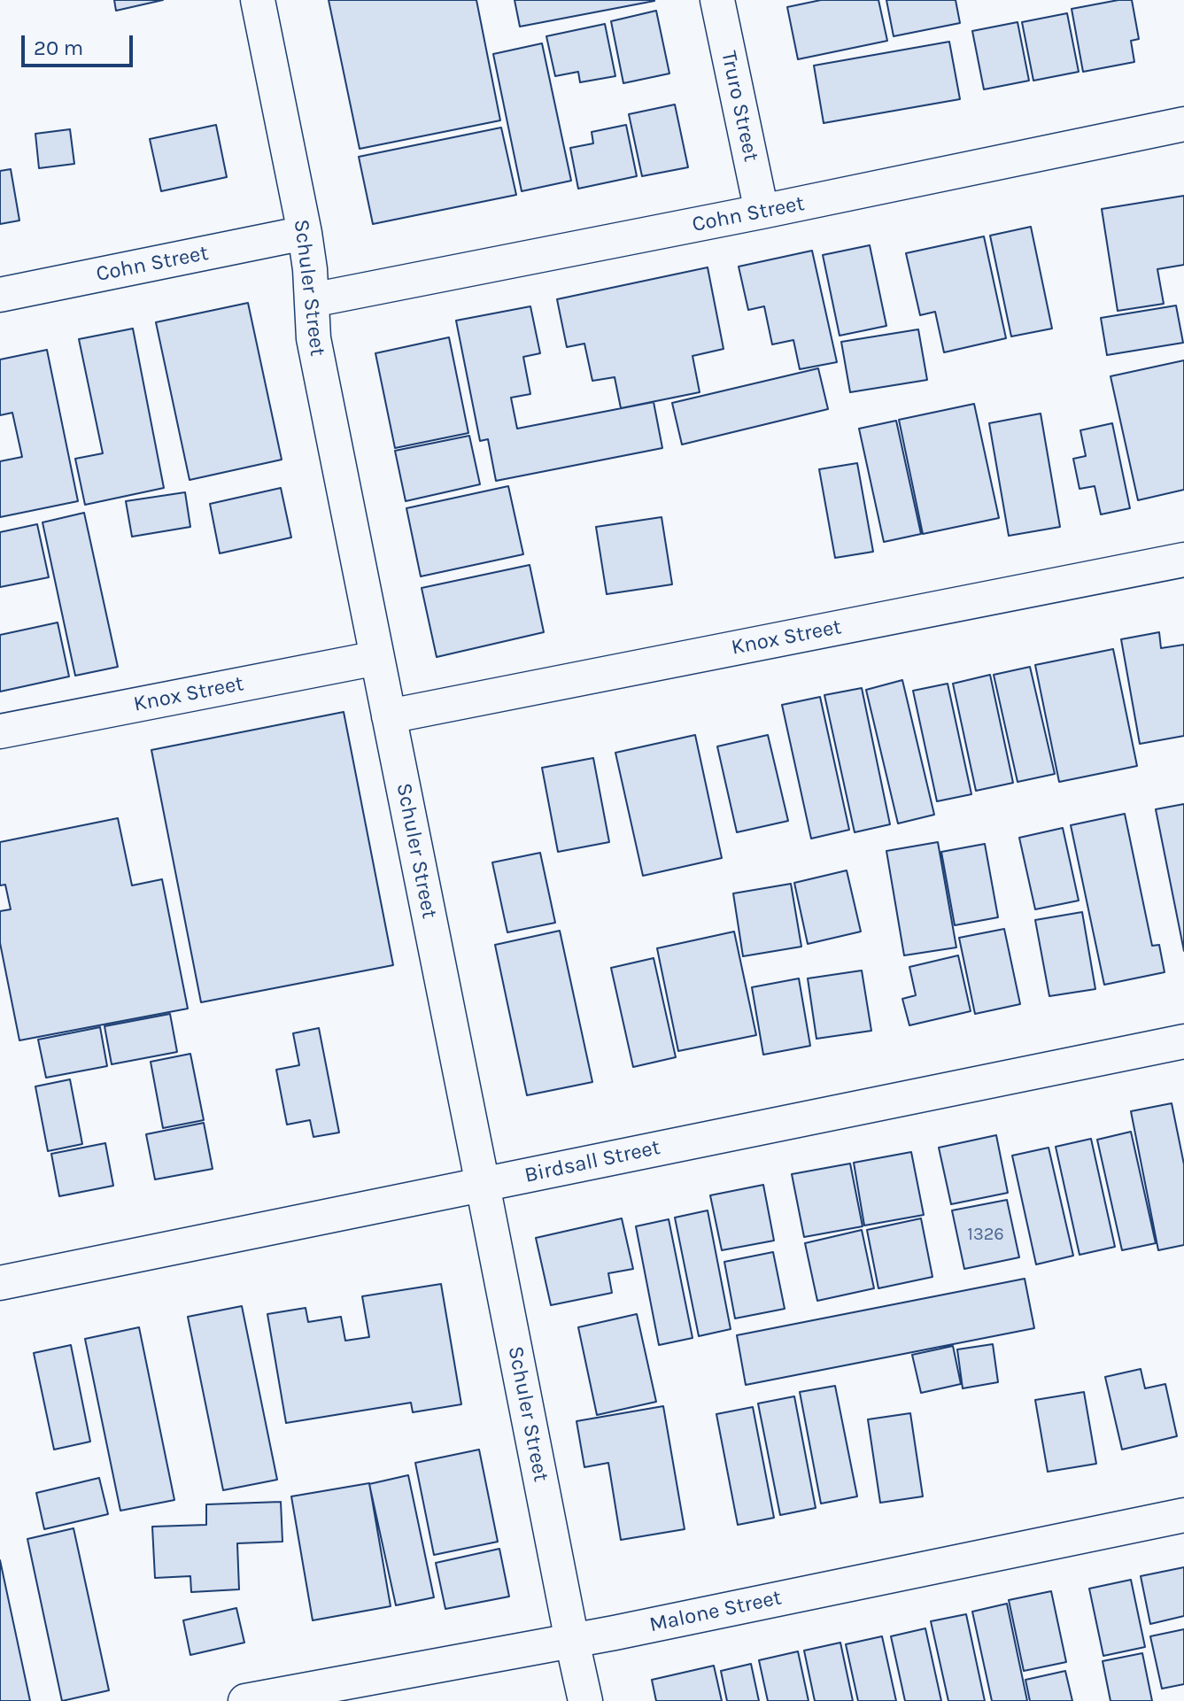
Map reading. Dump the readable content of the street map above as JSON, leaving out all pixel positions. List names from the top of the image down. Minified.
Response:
{"streets":{"street":["Truro Street","Cohn Street","Schuler Street","Knox Street","Birdsall Street","Malone Street"]},"crossings":[["Truro Street","Cohn Street"],["Cohn Street","Schuler Street"],["Schuler Street","Knox Street"],["Schuler Street","Birdsall Street"],["Schuler Street","Malone Street"]],"house_numbers":["1326"],"scale_bar":"20 m"}
